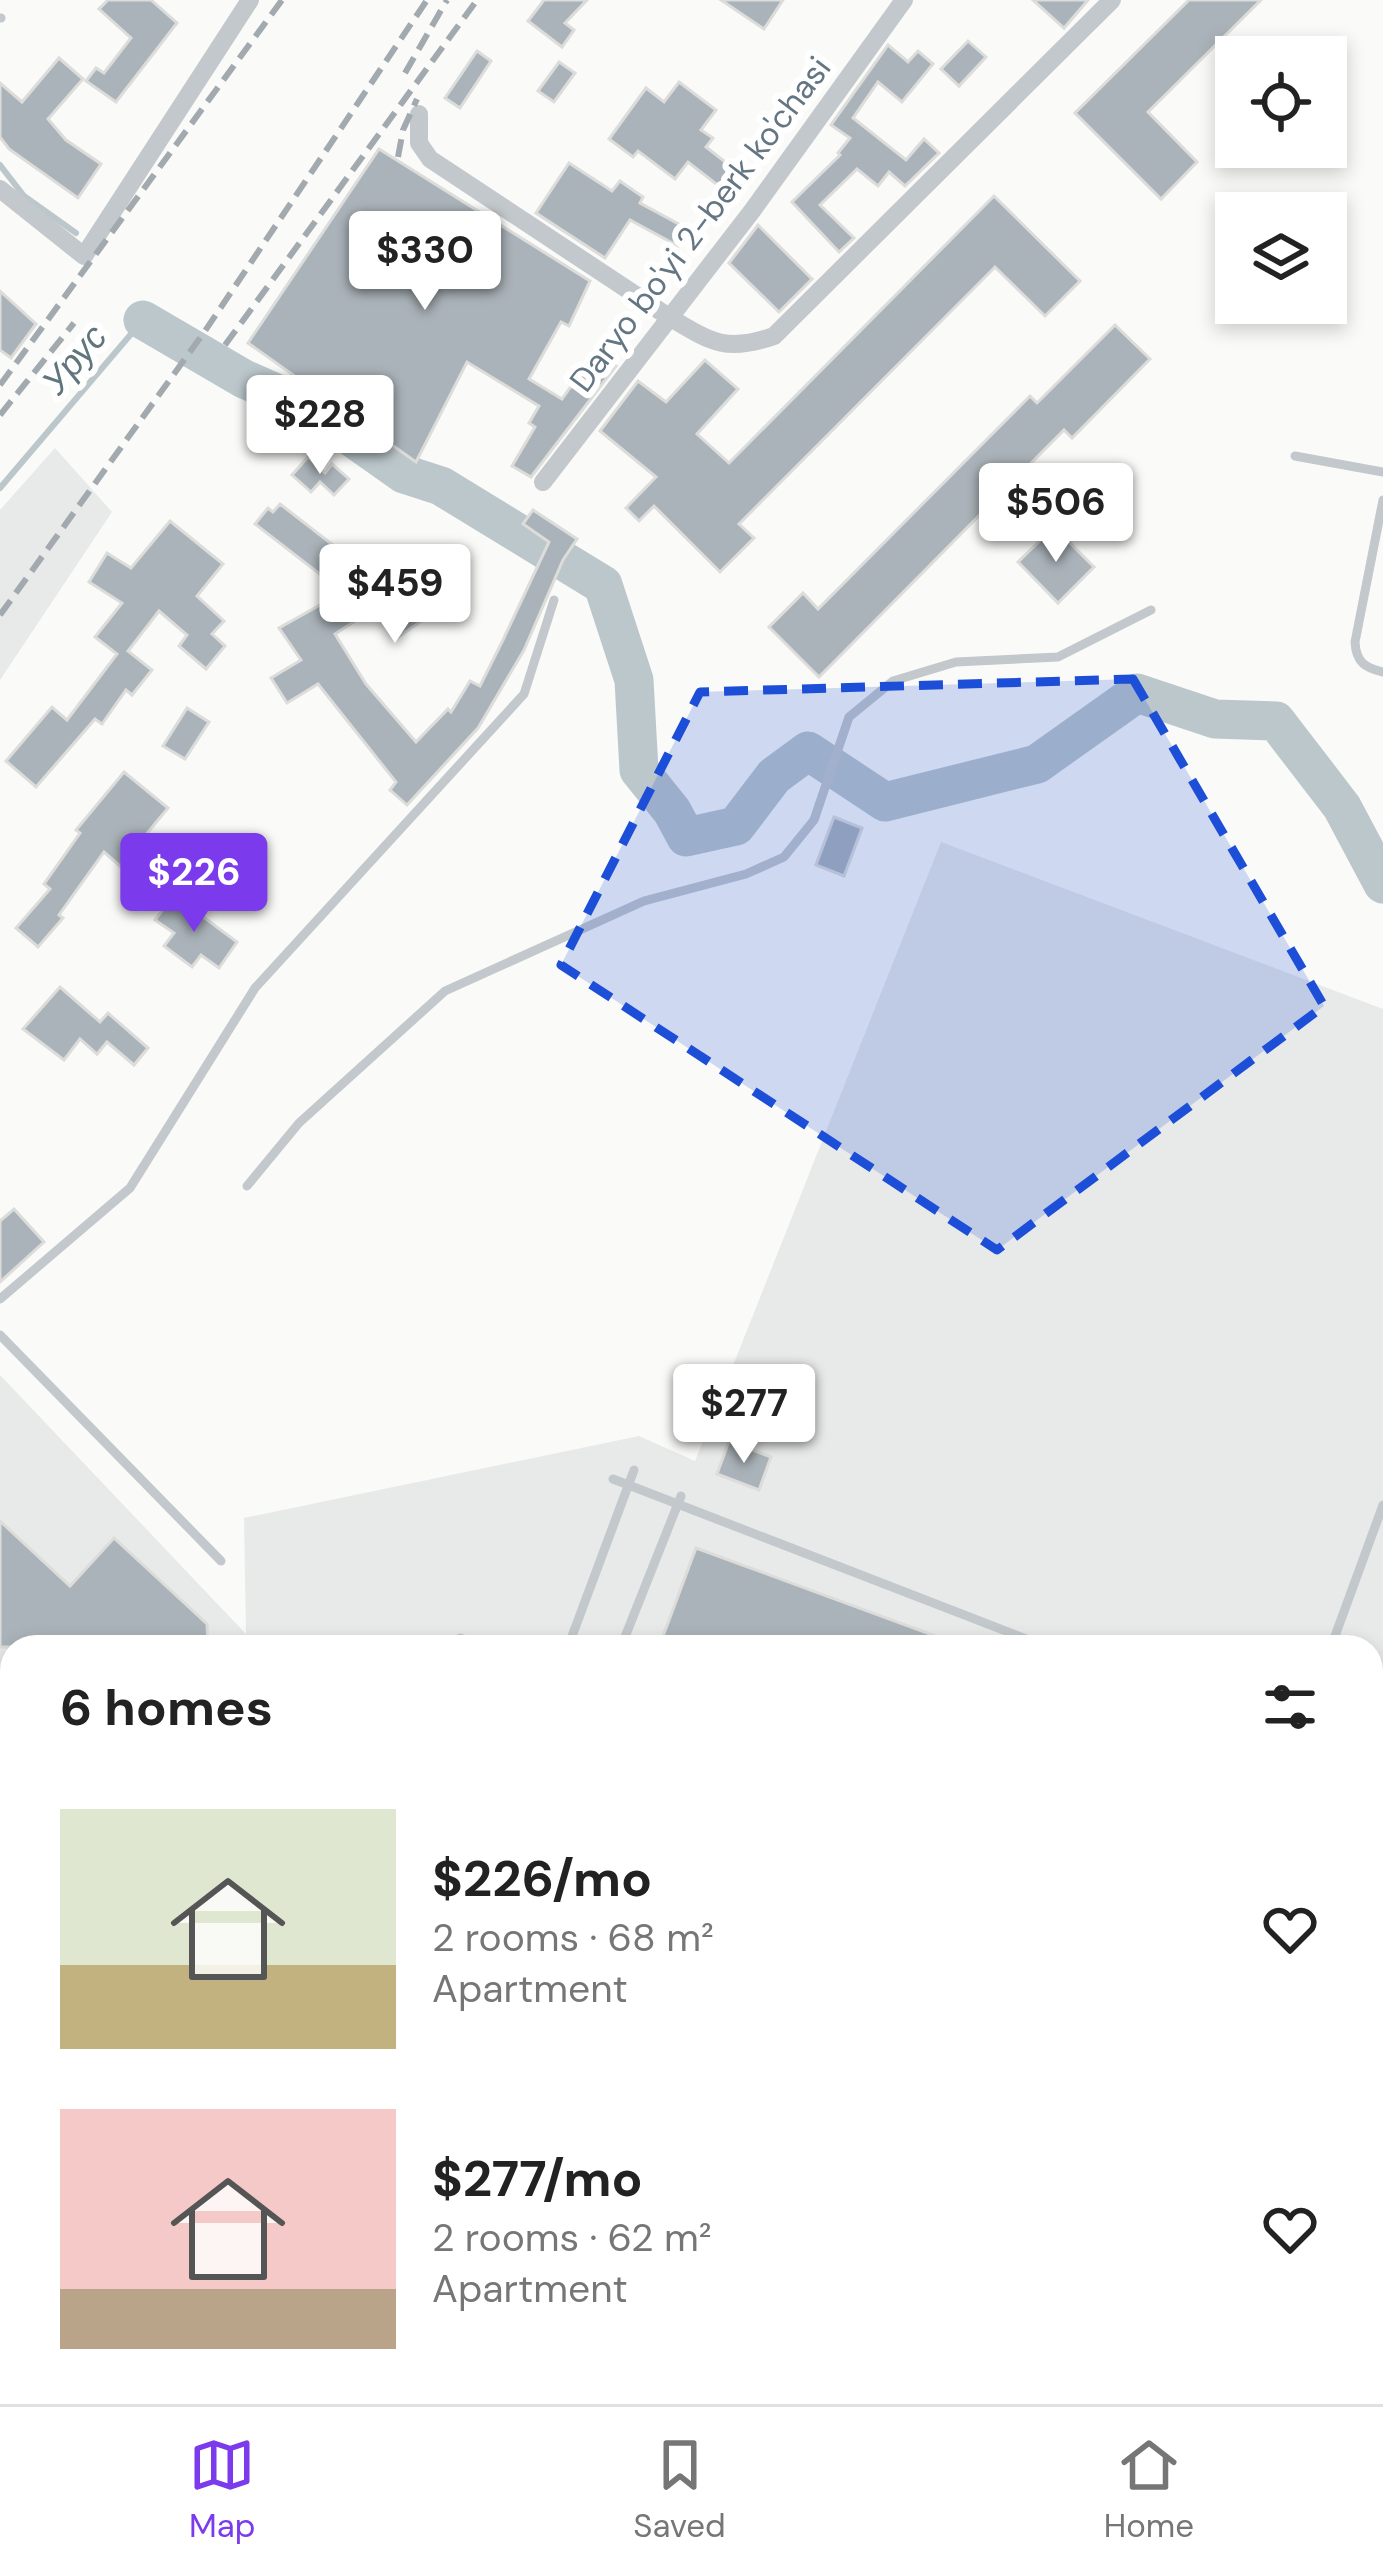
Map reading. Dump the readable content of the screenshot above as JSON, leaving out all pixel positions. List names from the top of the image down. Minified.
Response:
{"streets":{"street":["Daryo bo'yi 2-berk ko'chasi"]},"water":["Урус"],"page":{"price":["$330","$228","$506","$459","$226","$277"],"heading":"6 homes","list":[{"name":"$226/mo","note":"2 rooms · 68 m² · Apartment"},{"name":"$277/mo","note":"2 rooms · 62 m² · Apartment"}],"tabs":["Map","Saved","Home"]}}
